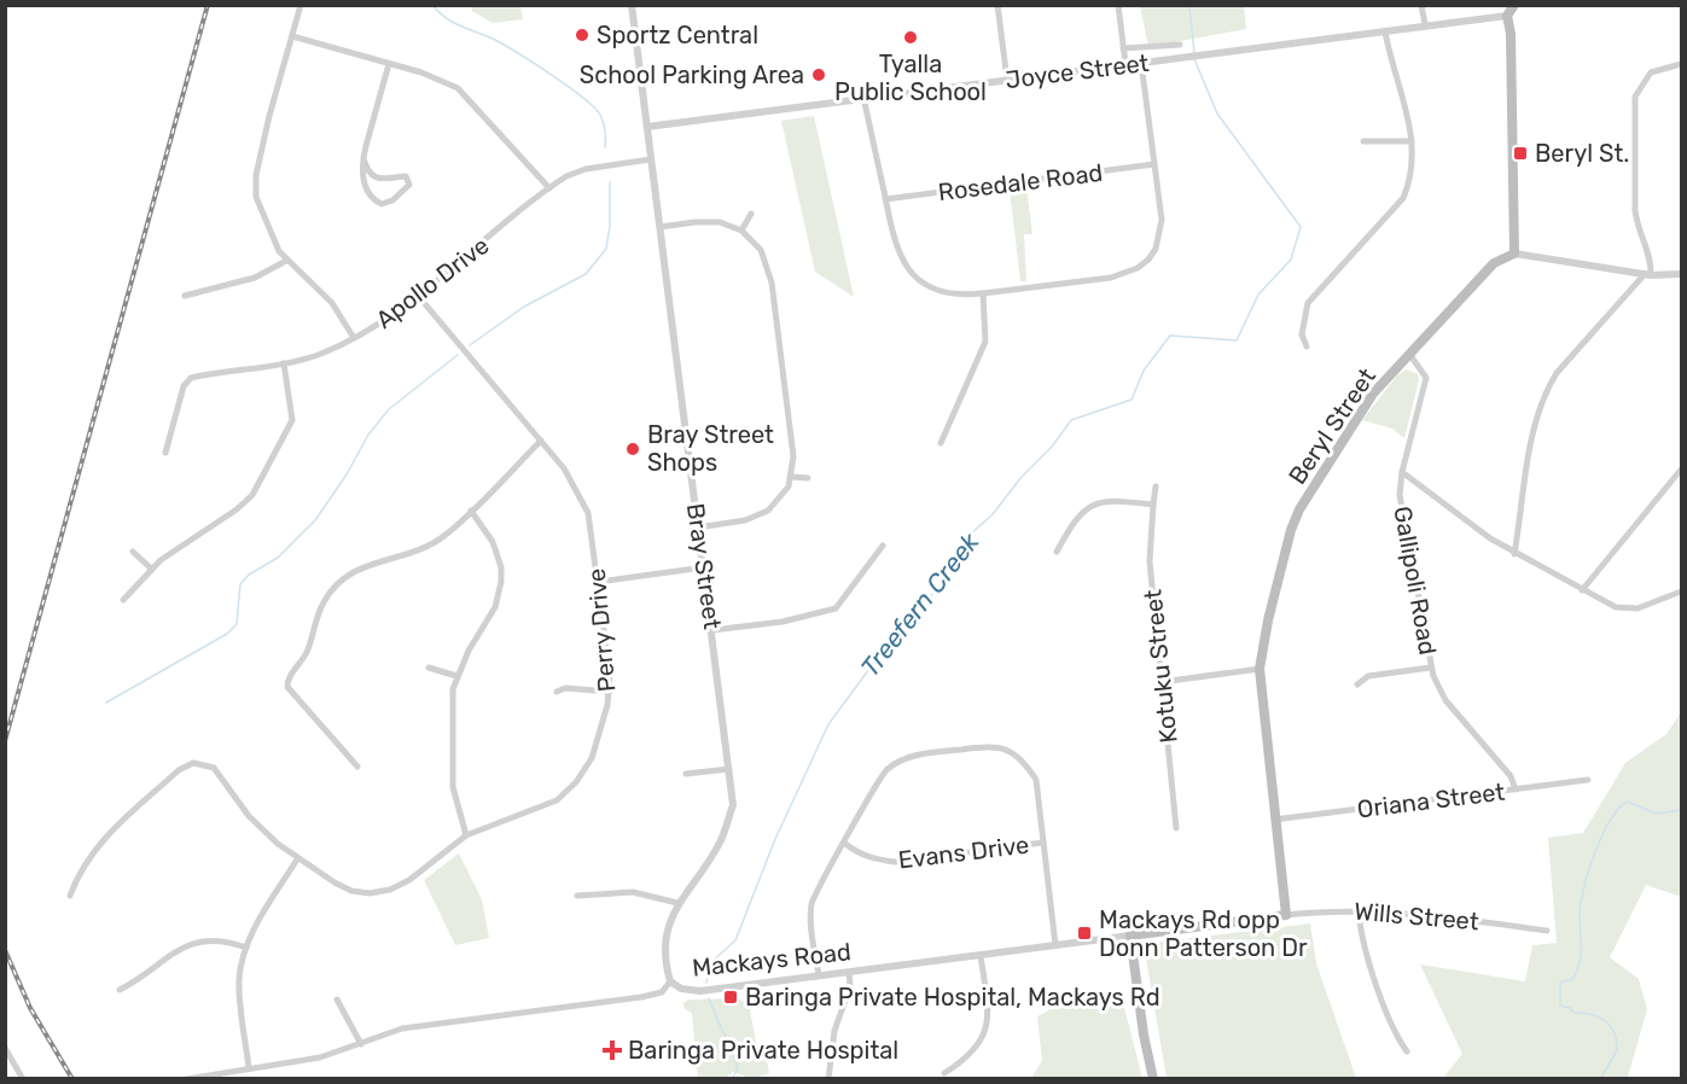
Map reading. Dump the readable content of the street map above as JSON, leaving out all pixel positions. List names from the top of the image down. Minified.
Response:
{"streets":{"main road":["Beryl Street","Mackays Road"],"street":["Joyce Street","Rosedale Road","Apollo Drive","Bray Street","Gallipoli Road","Perry Drive","Kotuku Street","Oriana Street","Evans Drive","Wills Street"]},"crossings":[["Joyce Street","Bray Street"],["Apollo Drive","Bray Street"],["Apollo Drive","Perry Drive"],["Beryl Street","Gallipoli Road"],["Beryl Street","Oriana Street"],["Beryl Street","Wills Street"],["Beryl Street","Mackays Road"],["Bray Street","Mackays Road"],["Gallipoli Road","Oriana Street"],["Wills Street","Mackays Road"]],"water":["Treefern Creek"],"places":{"other":["Sportz Central","Tyalla Public School","School Parking Area","Bray Street Shops"],"transit":["Beryl St.","Mackays Rd opp Donn Patterson Dr","Baringa Private Hospital, Mackays Rd"],"health":["Baringa Private Hospital"]}}
